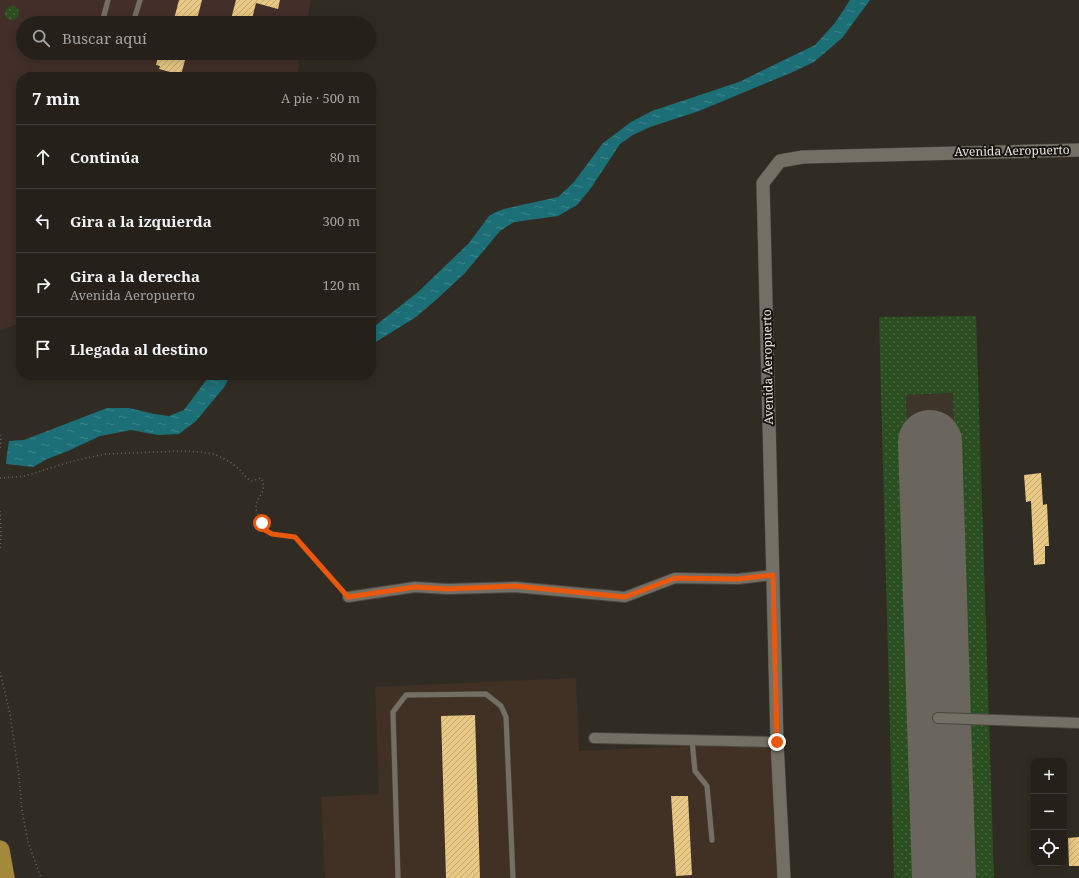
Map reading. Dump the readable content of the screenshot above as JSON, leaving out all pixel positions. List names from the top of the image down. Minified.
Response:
{"streets":{"street":["Avenida Aeropuerto"]},"page":{"search":"Buscar aquí","heading":["7 min","A pie · 500 m"],"list":[["Continúa","80 m"],["Gira a la izquierda","300 m"],["Gira a la derecha","Avenida Aeropuerto","120 m"],"Llegada al destino"],"map_buttons":["+","−"]}}
